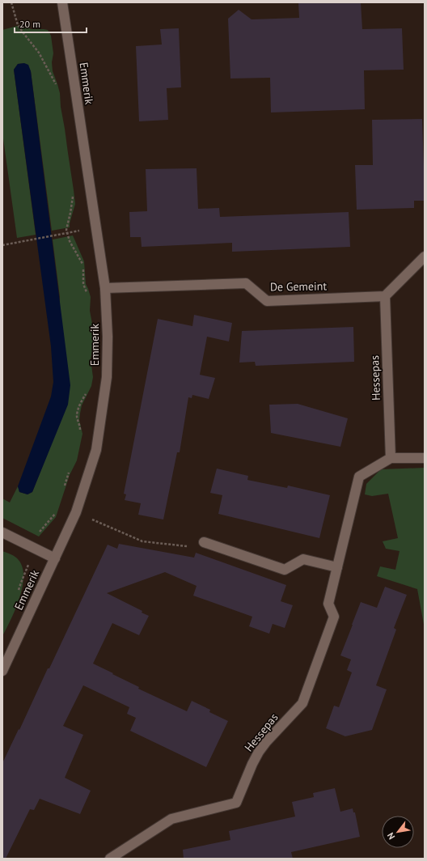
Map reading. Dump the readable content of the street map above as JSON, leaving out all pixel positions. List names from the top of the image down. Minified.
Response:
{"streets":{"street":["Emmerik","De Gemeint","Hessepas"]},"crossings":[["Emmerik","De Gemeint"],["De Gemeint","Hessepas"]],"scale_bar":"20 m","north":"bottom left"}
